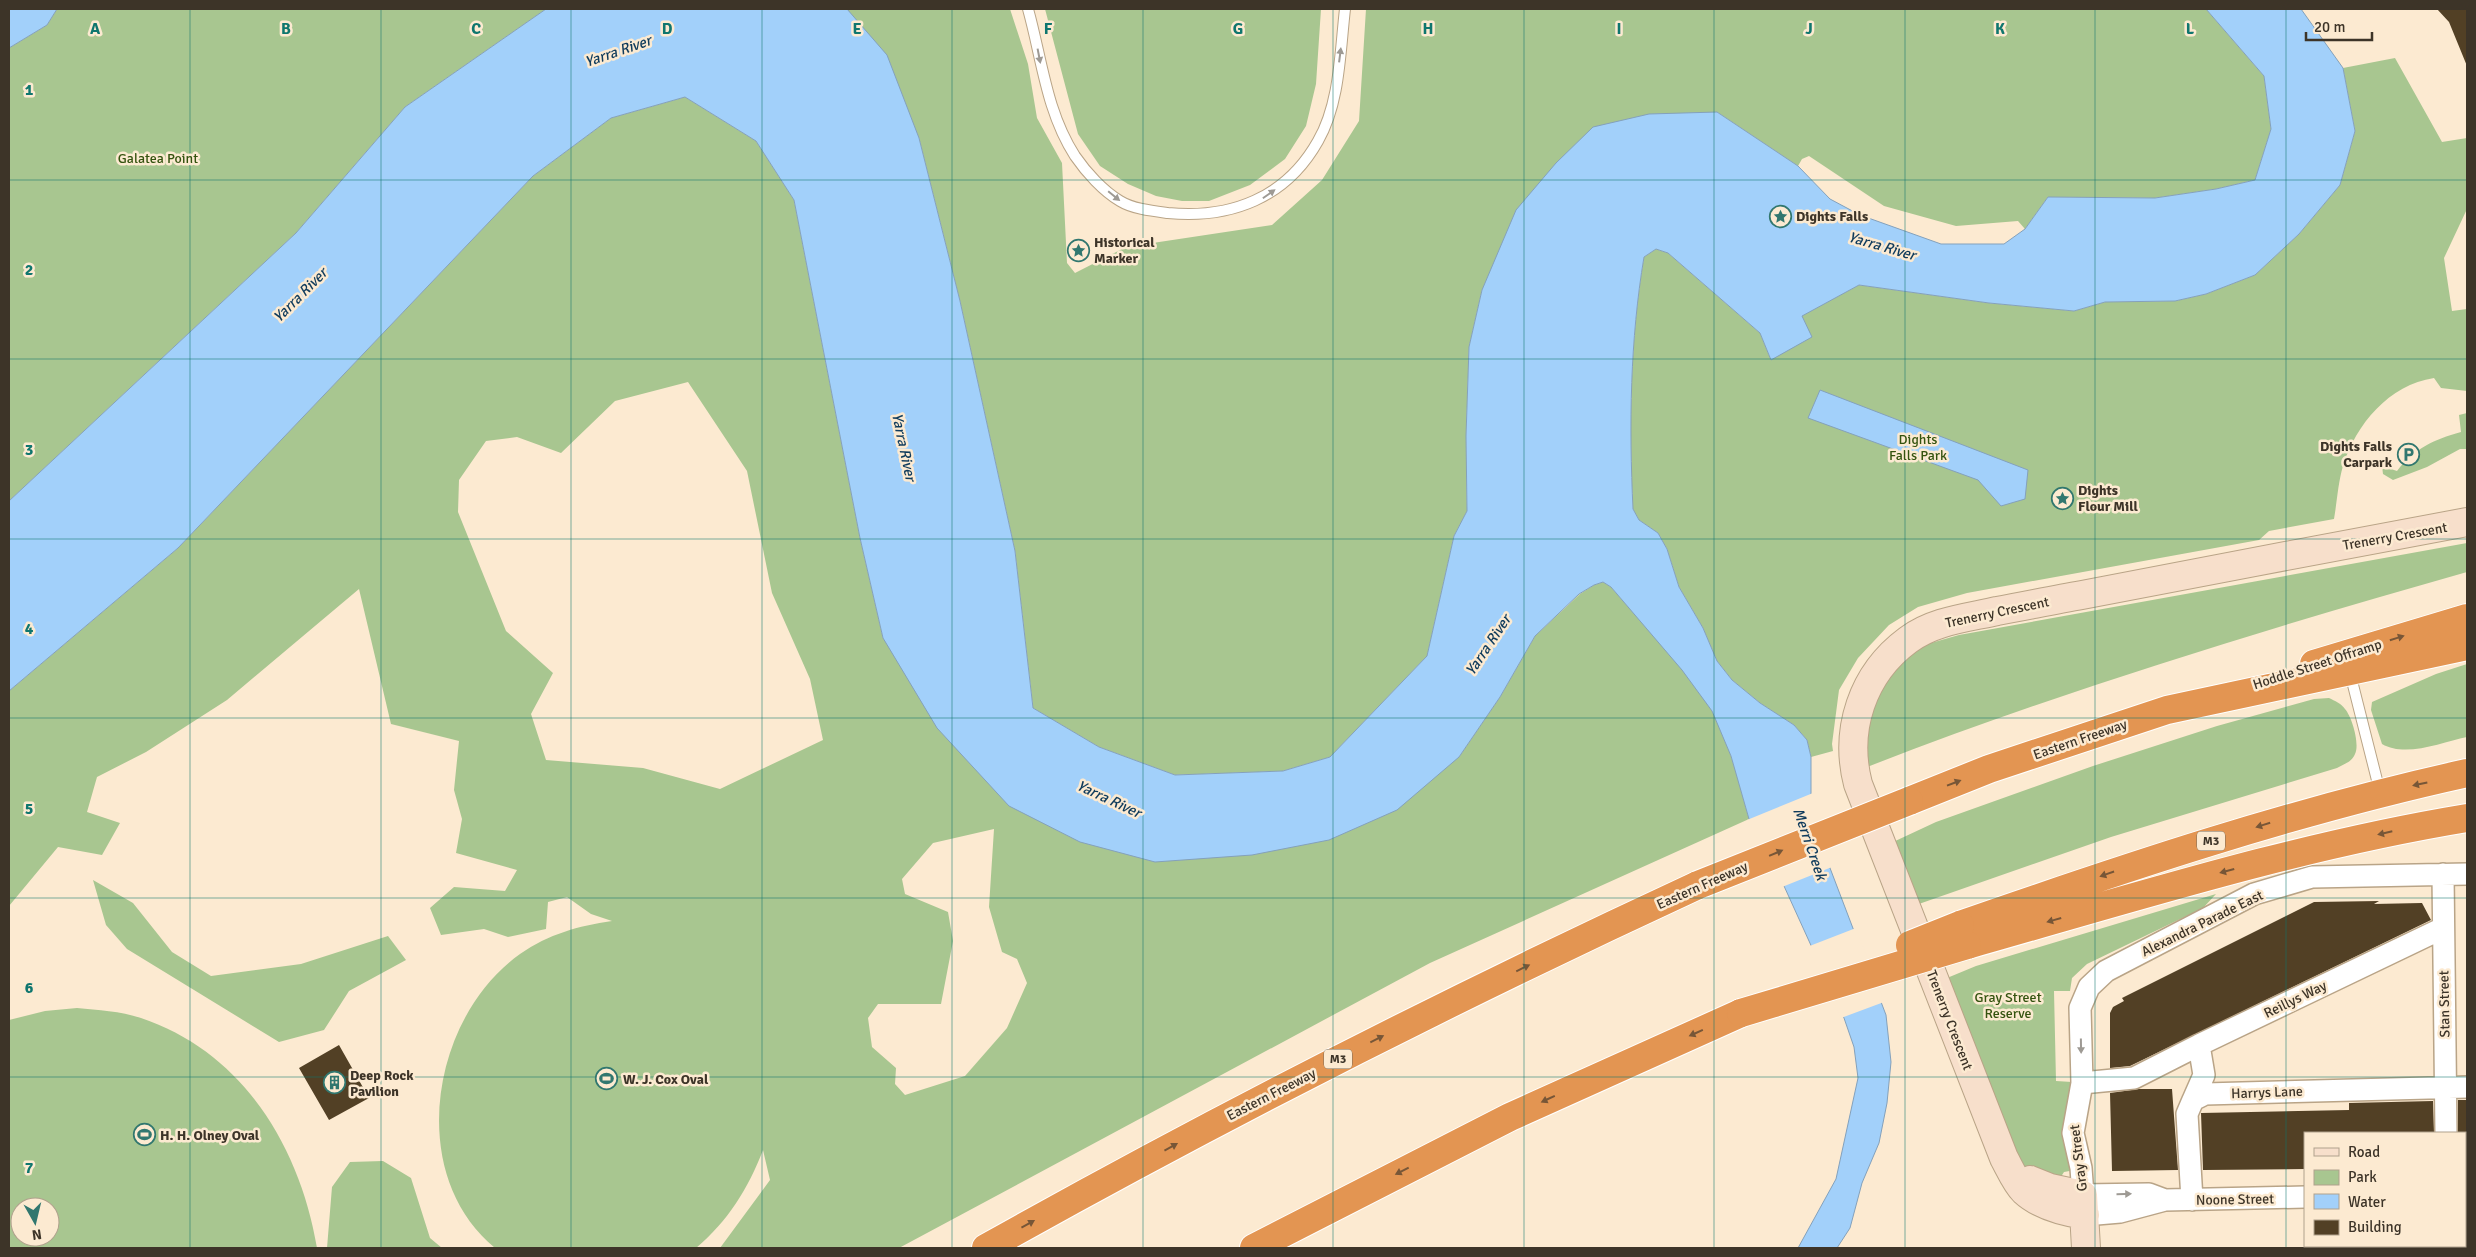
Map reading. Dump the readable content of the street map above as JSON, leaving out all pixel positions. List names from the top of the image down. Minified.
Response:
{"streets":{"highway":["Hoddle Street Offramp","Eastern Freeway","M3"],"street":["Trenerry Crescent","Alexandra Parade East","Reillys Way","Stan Street","Harrys Lane","Gray Street","Noone Street"]},"crossings":[["Trenerry Crescent","Gray Street"],["Trenerry Crescent","Noone Street"],["Hoddle Street Offramp","Eastern Freeway"],["Alexandra Parade East","Stan Street"],["Alexandra Parade East","Gray Street"],["Reillys Way","Stan Street"],["Reillys Way","Gray Street"],["Stan Street","Harrys Lane"],["Gray Street","Noone Street"]],"water":["Yarra River","Merri Creek"],"parks":["Galatea Point","Dights Falls Park","Gray Street Reserve"],"places":{"place":["Dights Falls","Historical Marker","Dights Flour Mill"],"parking":["Dights Falls Carpark"],"sports":["W. J. Cox Oval","H. H. Olney Oval"],"building":["Deep Rock Pavilion"]},"legend":["Road","Park","Water","Building"],"scale_bar":"20 m","north":"bottom","grid":{"columns":["A","B","C","D","E","F","G","H","I","J","K","L"],"rows":["1","2","3","4","5","6","7"]}}
